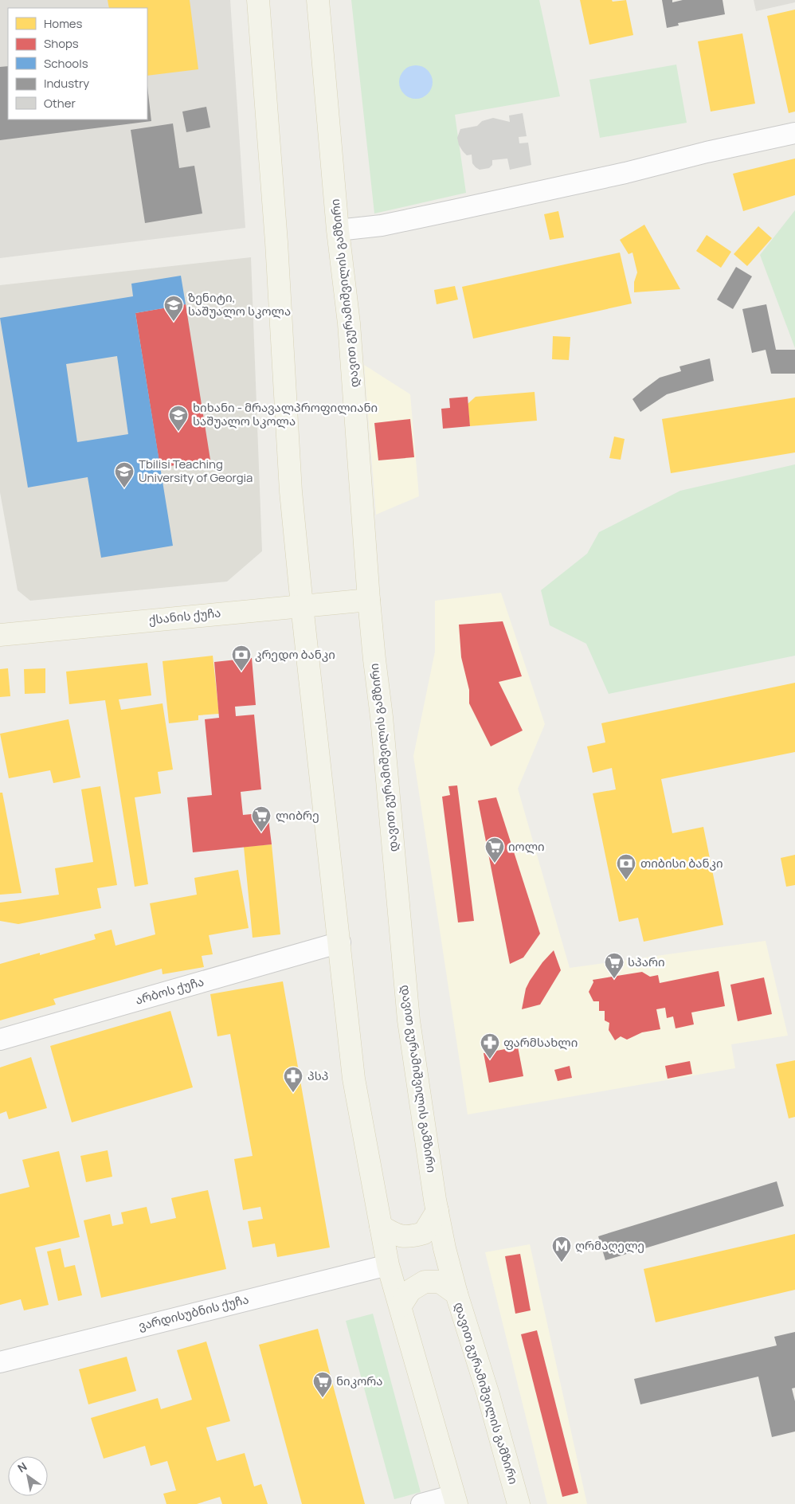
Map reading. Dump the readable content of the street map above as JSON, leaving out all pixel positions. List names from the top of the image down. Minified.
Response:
{"streets":{"main road":["დავით გურამიშვილის გამზირი","ქსანის ქუჩა"],"street":["არბოს ქუჩა","ვარდისუბნის ქუჩა"]},"crossings":[["დავით გურამიშვილის გამზირი","ქსანის ქუჩა"]],"places":{"school or university":["ზენიტი, საშუალო სკოლა","ხიხანი - მრავალპროფილიანი საშუალო სკოლა","Tbilisi Teaching University of Georgia"],"bank":["კრედო ბანკი","თიბისი ბანკი"],"supermarket":["ლიბრე","იოლი","სპარი","ნიკორა"],"pharmacy":["ფარმსახლი","პსპ"],"metro station":["ღრმაღელე"]},"legend":["Homes","Shops","Schools","Industry","Other"],"north":"top left"}
